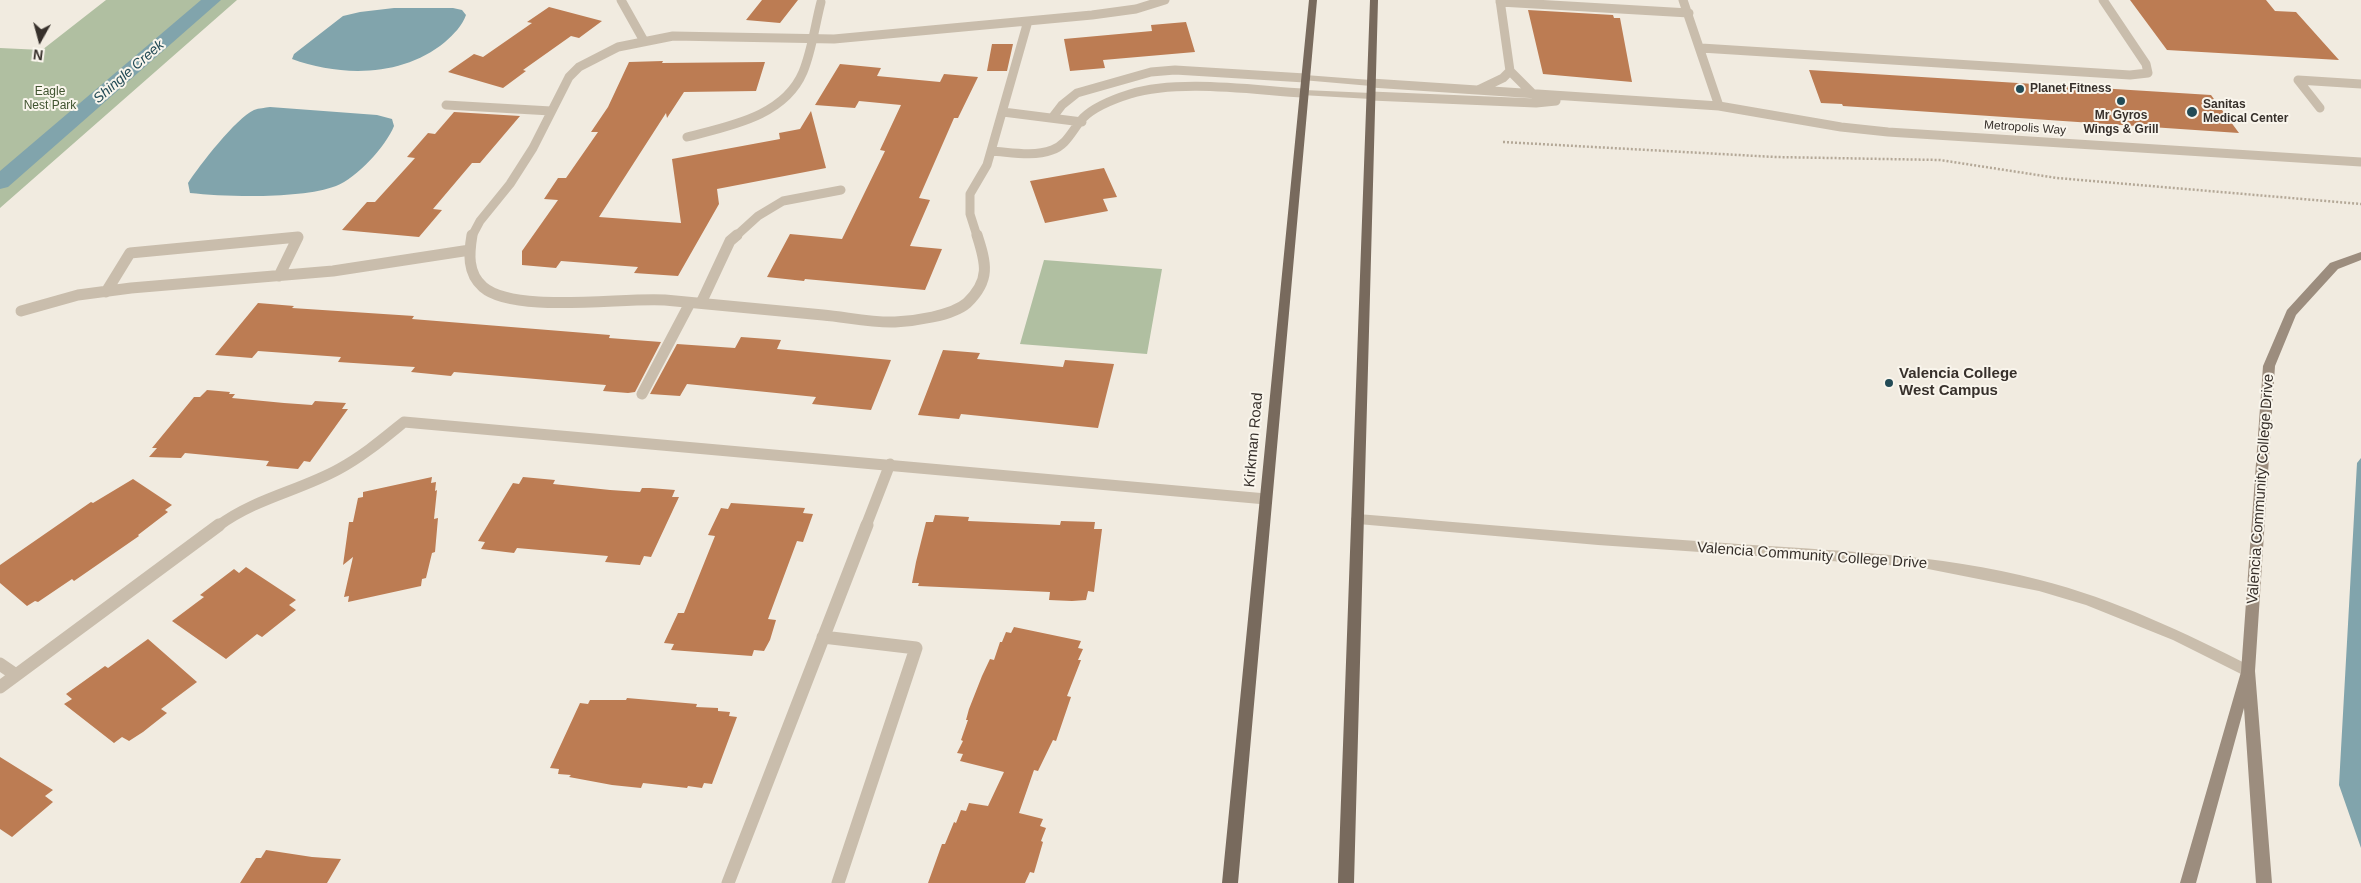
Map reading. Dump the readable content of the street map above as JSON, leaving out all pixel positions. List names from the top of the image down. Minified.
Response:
{"streets":{"main road":["Kirkman Road"],"street":["Valencia Community College Drive"],"lane":["Metropolis Way"]},"water":["Shingle Creek"],"parks":["Eagle Nest Park"],"places":["Planet Fitness","Mr Gyros Wings & Grill","Sanitas Medical Center","Valencia College West Campus"],"north":"bottom"}
